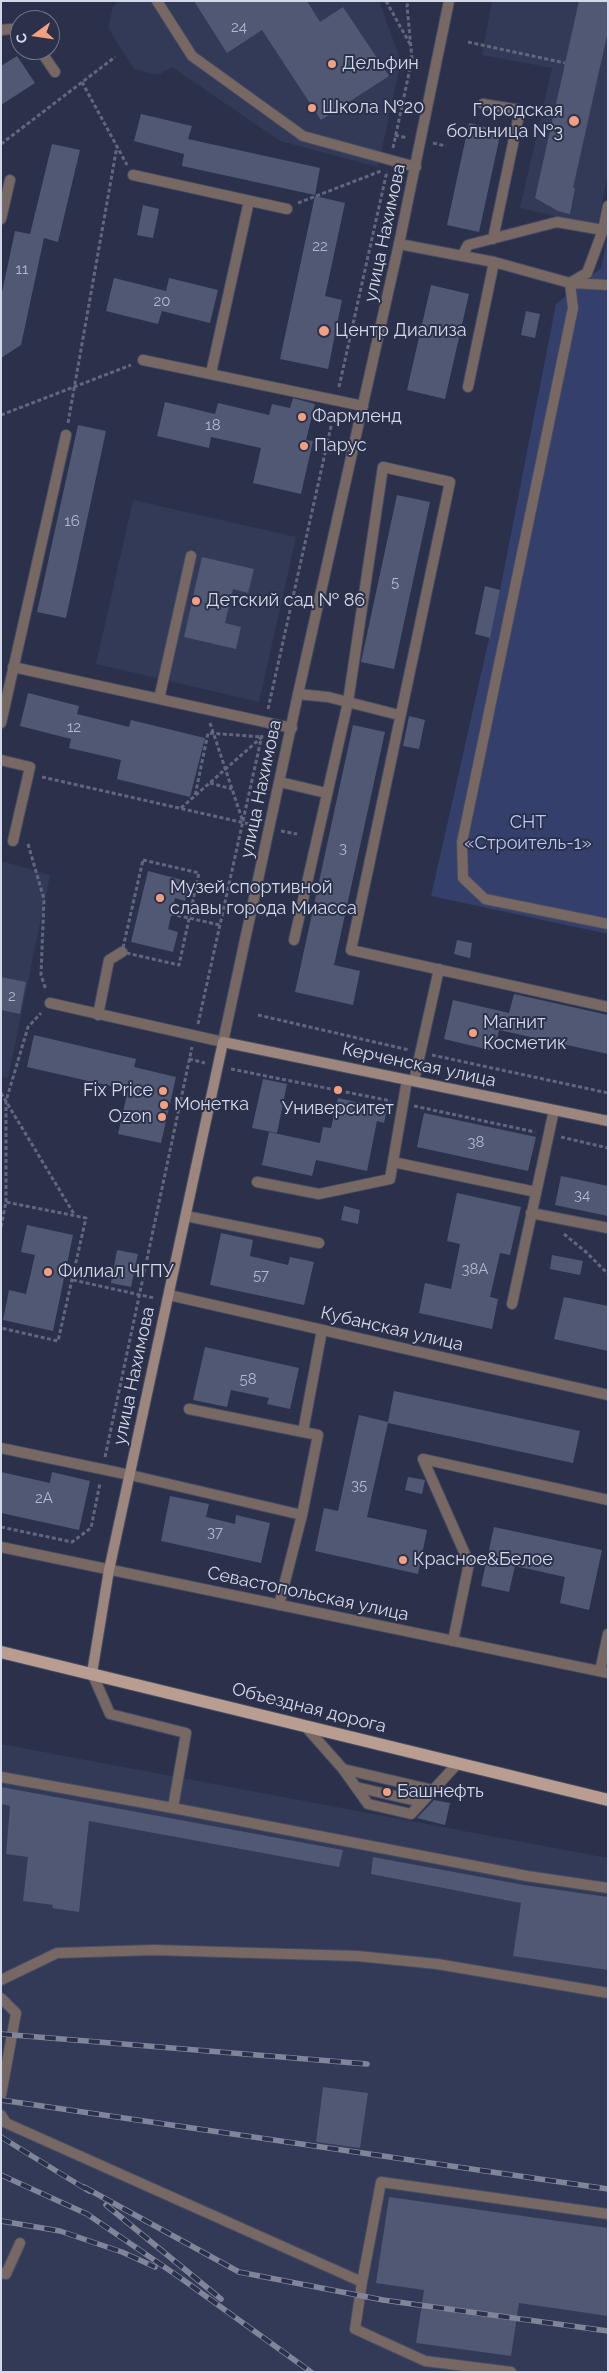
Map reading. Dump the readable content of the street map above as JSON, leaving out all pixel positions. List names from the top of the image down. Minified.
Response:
{"streets":{"main road":["Объездная дорога"],"street":["улица Нахимова","Керченская улица","Кубанская улица","Севастопольская улица"]},"crossings":[["улица Нахимова","Керченская улица"],["улица Нахимова","Кубанская улица"],["улица Нахимова","Севастопольская улица"],["улица Нахимова","Объездная дорога"]],"parks":["СНТ «Строитель-1»"],"places":["Дельфин","Школа №20","Городская больница №3","Центр Диализа","Фармленд","Парус","Детский сад № 86","Музей спортивной славы города Миасса","Магнит Косметик","Университет","Fix Price","Монетка","Ozon","Филиал ЧГПУ","Красное&Белое","Башнефть"],"house_numbers":["24","22","11","20","18","16","5","12","3","2","38","34","38А","57","58","35","2А","37"],"north":"left"}
